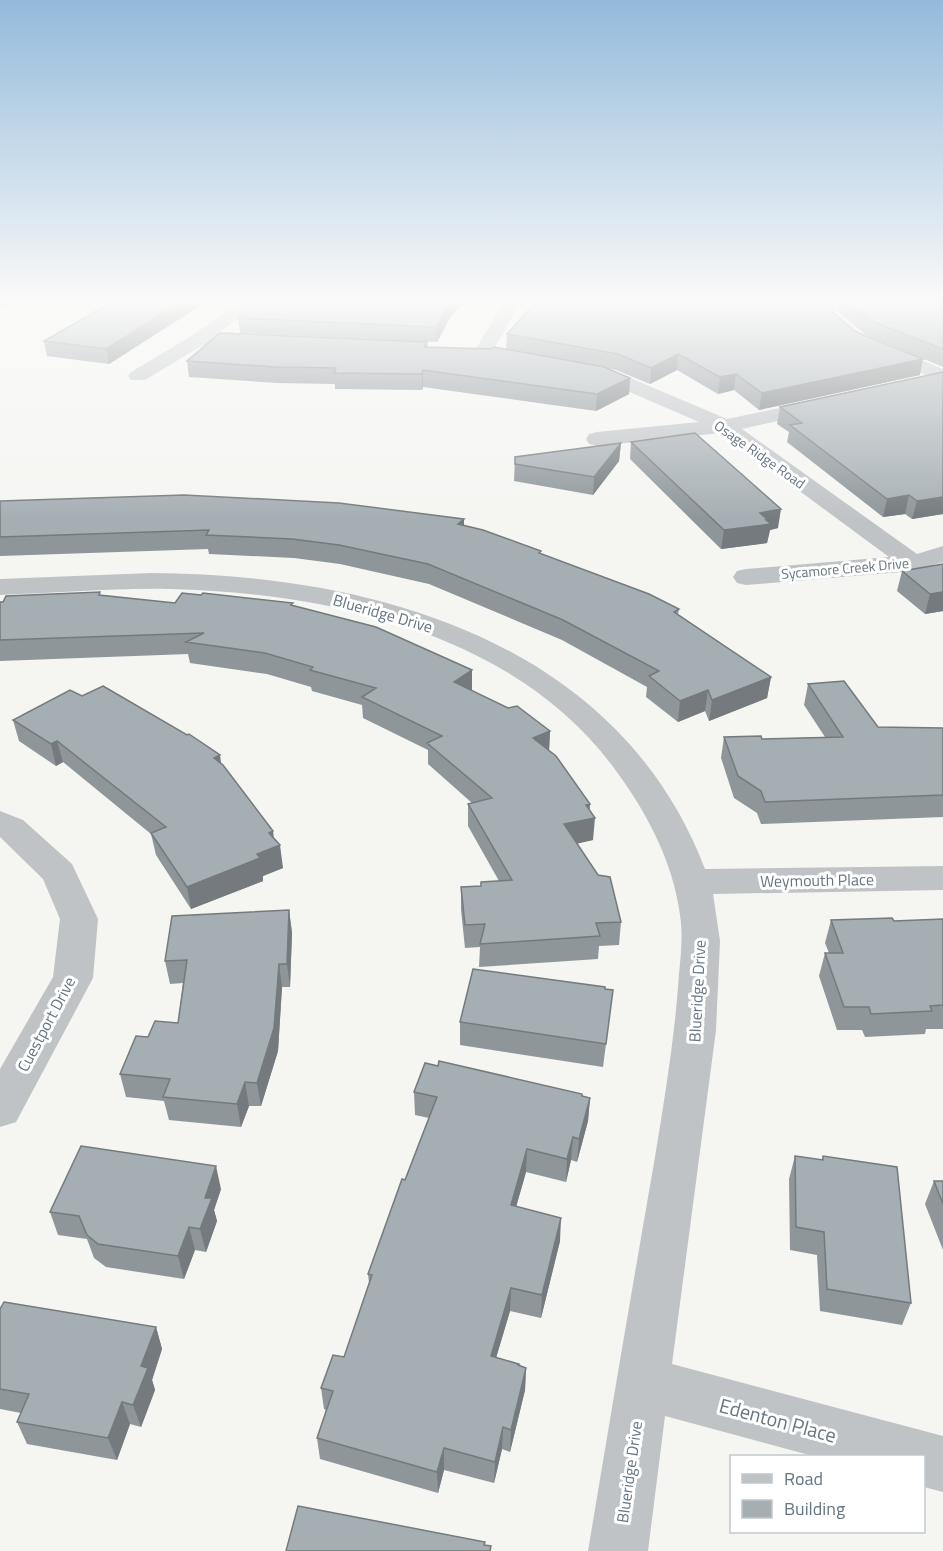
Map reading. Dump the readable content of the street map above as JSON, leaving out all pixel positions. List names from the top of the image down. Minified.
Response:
{"streets":{"street":["Osage Ridge Road","Sycamore Creek Drive","Blueridge Drive","Weymouth Place","Cuestport Drive","Edenton Place"]},"crossings":[["Osage Ridge Road","Sycamore Creek Drive"],["Blueridge Drive","Weymouth Place"],["Blueridge Drive","Edenton Place"]],"legend":["Road","Building"]}
